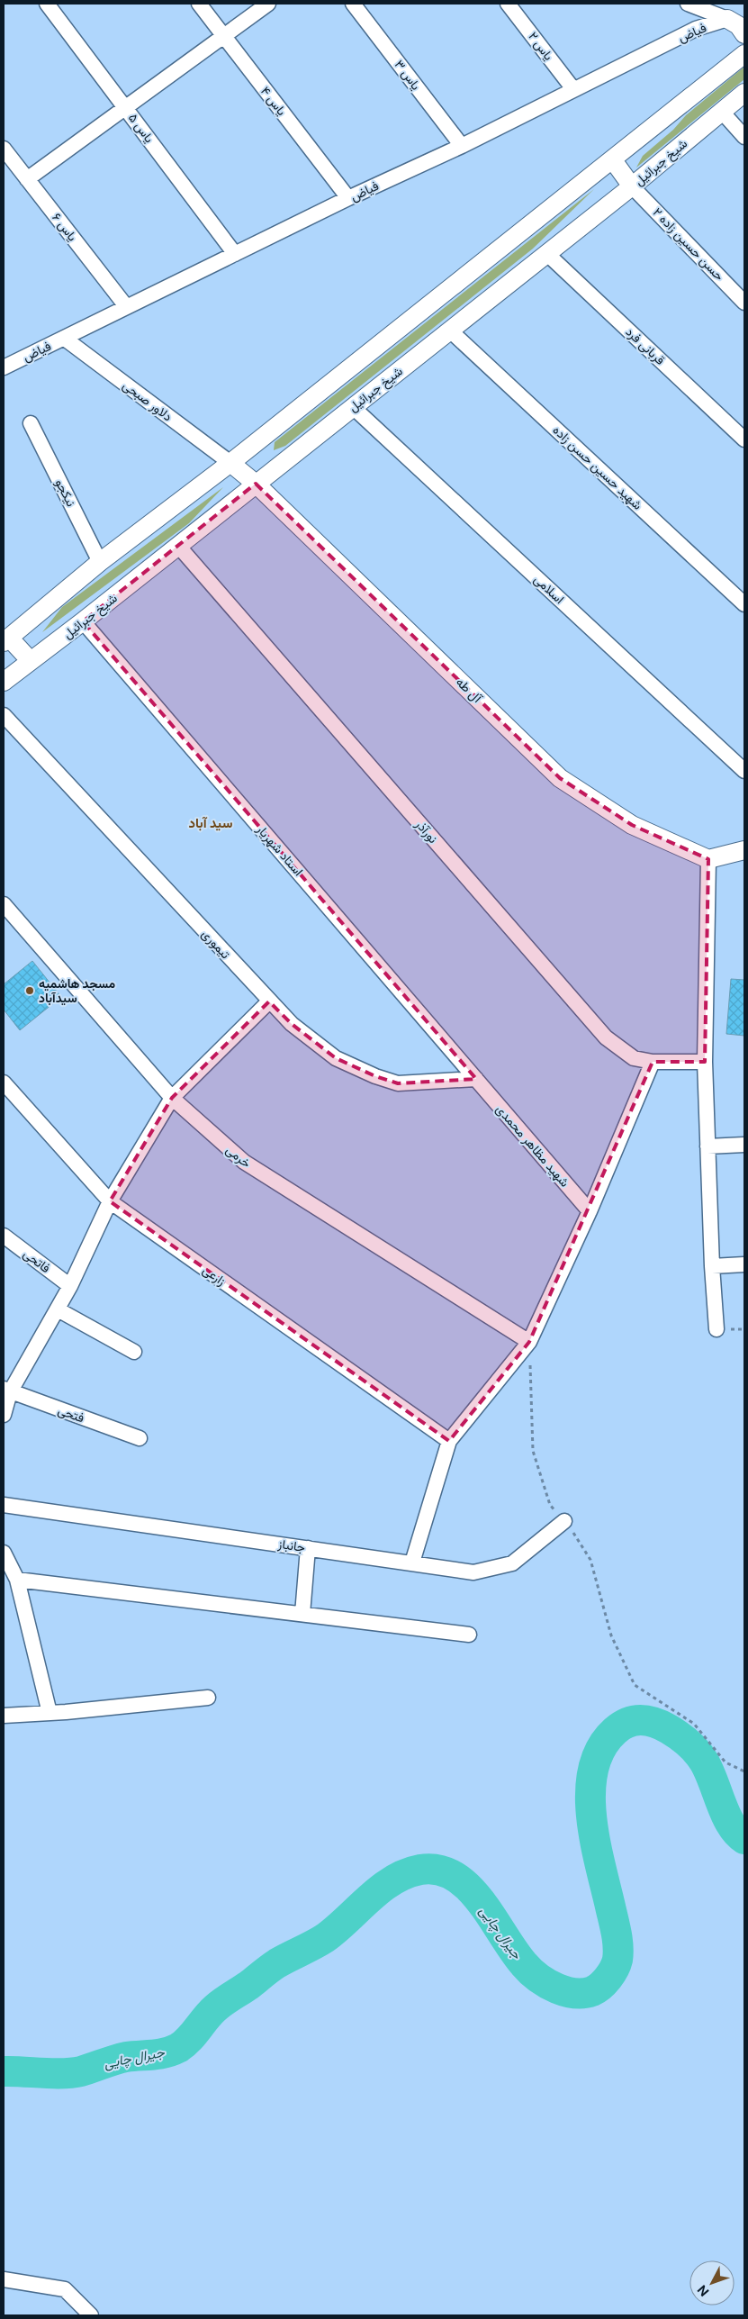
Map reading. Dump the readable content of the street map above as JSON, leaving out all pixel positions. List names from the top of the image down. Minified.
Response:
{"streets":{"street":["فیاض","یاس ۲","یاس ۳","یاس ۴","یاس ۵","شیخ جبرائیل","یاس ۶","حسن حسین زاده ۲","قربانی فرد","دلاور صبحی","شهید حسین حسن زاده","نیکجو","اسلامی","آل طه","نورآذر","استاد شهریار","تیموری","شهید مظاهر محمدی","خرمی","فاتحی","زارعی","فتحی","جانباز"]},"crossings":[["فیاض","یاس ۲"],["فیاض","یاس ۳"],["فیاض","یاس ۴"],["فیاض","یاس ۵"],["فیاض","یاس ۶"],["فیاض","دلاور صبحی"],["شیخ جبرائیل","حسن حسین زاده ۲"],["شیخ جبرائیل","قربانی فرد"],["شیخ جبرائیل","شهید حسین حسن زاده"],["شیخ جبرائیل","اسلامی"],["شیخ جبرائیل","آل طه"],["شیخ جبرائیل","نورآذر"],["شیخ جبرائیل","استاد شهریار"],["دلاور صبحی","آل طه"],["استاد شهریار","تیموری"],["استاد شهریار","شهید مظاهر محمدی"],["تیموری","شهید مظاهر محمدی"]],"districts":["سید آباد"],"water":["جیرال چایی"],"places":["مسجد هاشمیه سیدآباد"],"north":"bottom left"}
